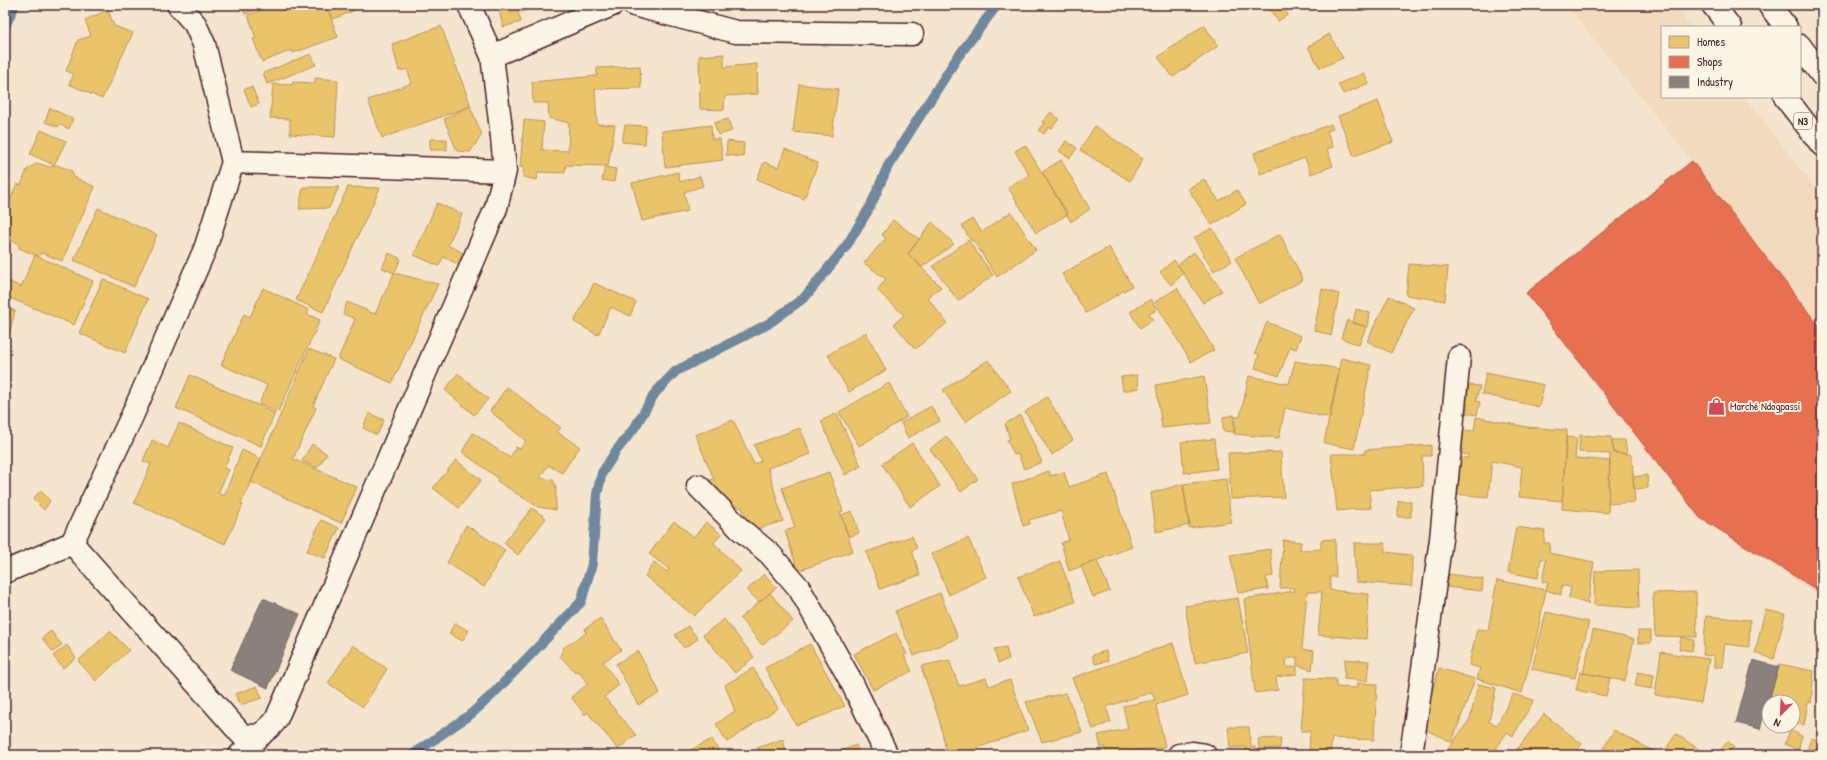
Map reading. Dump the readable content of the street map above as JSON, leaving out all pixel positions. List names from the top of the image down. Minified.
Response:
{"streets":{"main road":["N3"]},"places":{"shop":["Marché Ndogpassi"]},"legend":["Homes","Shops","Industry"],"north":"bottom left"}
